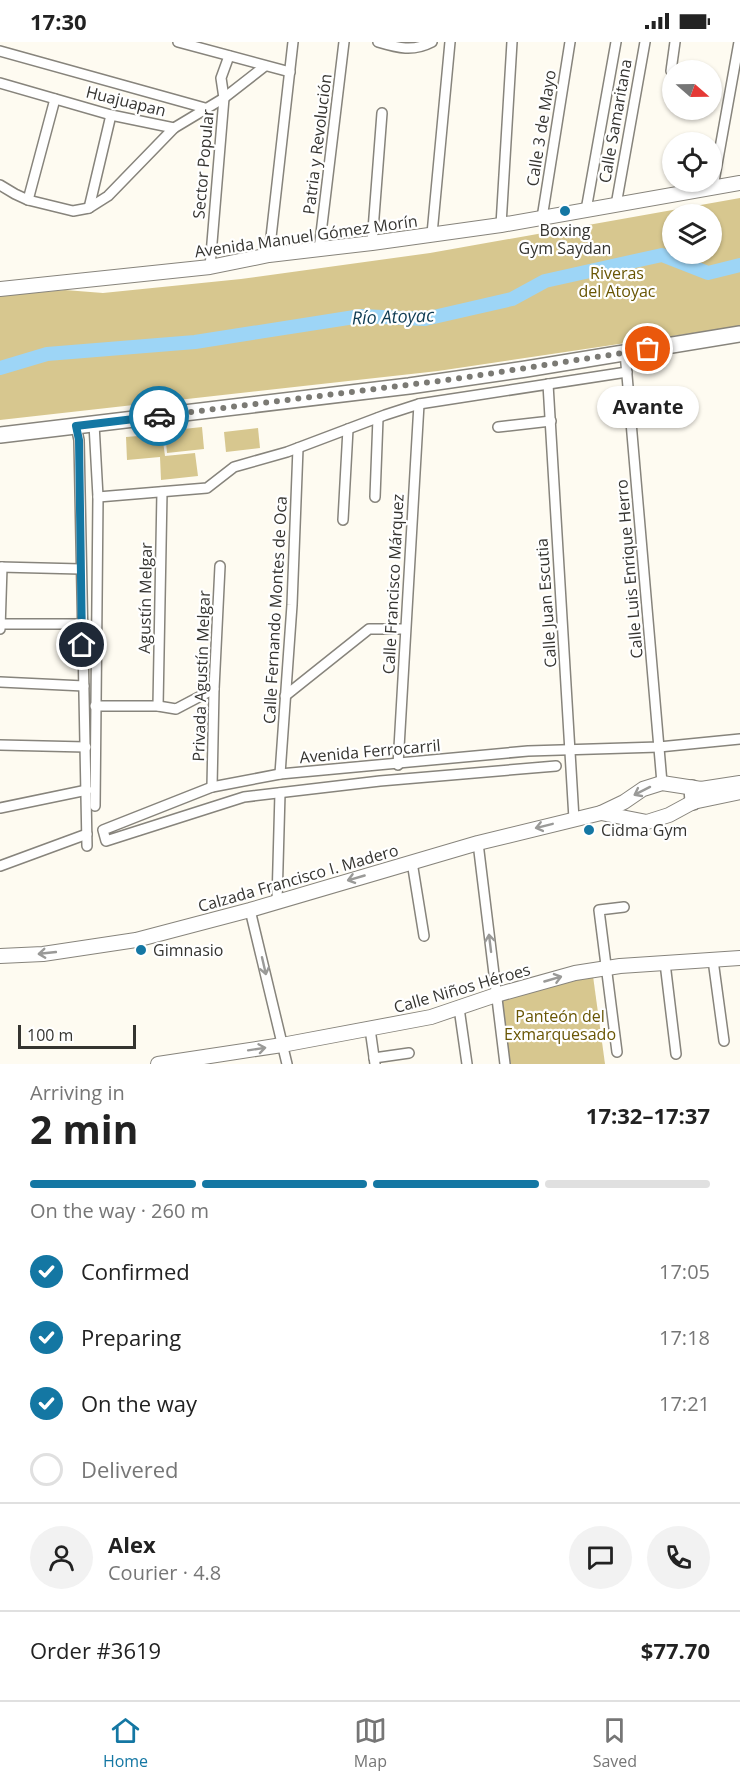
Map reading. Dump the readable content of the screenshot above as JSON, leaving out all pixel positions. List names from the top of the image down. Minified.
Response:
{"streets":{"main road":["Avenida Manuel Gómez Morín","Calzada Francisco I. Madero","Calle Niños Héroes"],"street":["Huajuapan","Calle Samaritana","Calle 3 de Mayo","Patria y Revolución","Sector Popular","Calle Luis Enrique Herro","Calle Francisco Márquez","Agustín Melgar","Calle Juan Escutia","Calle Fernando Montes de Oca","Privada Agustín Melgar","Avenida Ferrocarril"]},"crossings":[["Huajuapan","Sector Popular"],["Calle Samaritana","Avenida Manuel Gómez Morín"],["Calle 3 de Mayo","Avenida Manuel Gómez Morín"],["Patria y Revolución","Avenida Manuel Gómez Morín"],["Sector Popular","Avenida Manuel Gómez Morín"],["Calle Luis Enrique Herro","Avenida Ferrocarril"],["Calle Luis Enrique Herro","Calzada Francisco I. Madero"],["Calle Francisco Márquez","Avenida Ferrocarril"],["Calle Juan Escutia","Avenida Ferrocarril"],["Calle Juan Escutia","Calzada Francisco I. Madero"],["Calle Fernando Montes de Oca","Avenida Ferrocarril"],["Privada Agustín Melgar","Avenida Ferrocarril"]],"one_way":["Calzada Francisco I. Madero","Calle Niños Héroes"],"water":["Río Atoyac"],"parks":["Riveras del Atoyac","Panteón del Exmarquesado"],"places":["Boxing Gym Saydan","Avante","Cidma Gym","Gimnasio"],"scale_bar":"100 m","north":"right","page":{"status":"17:30","bubble":"Avante","scale":"100 m","heading":["2 min","Arriving in","17:32–17:37"],"panel":["Alex","Courier · 4.8","Order #3619","$77.70"],"bar":"On the way · 260 m","list":[["Confirmed","17:05"],["Preparing","17:18"],["On the way","17:21"],"Delivered"],"tabs":["Home","Map","Saved"]}}
